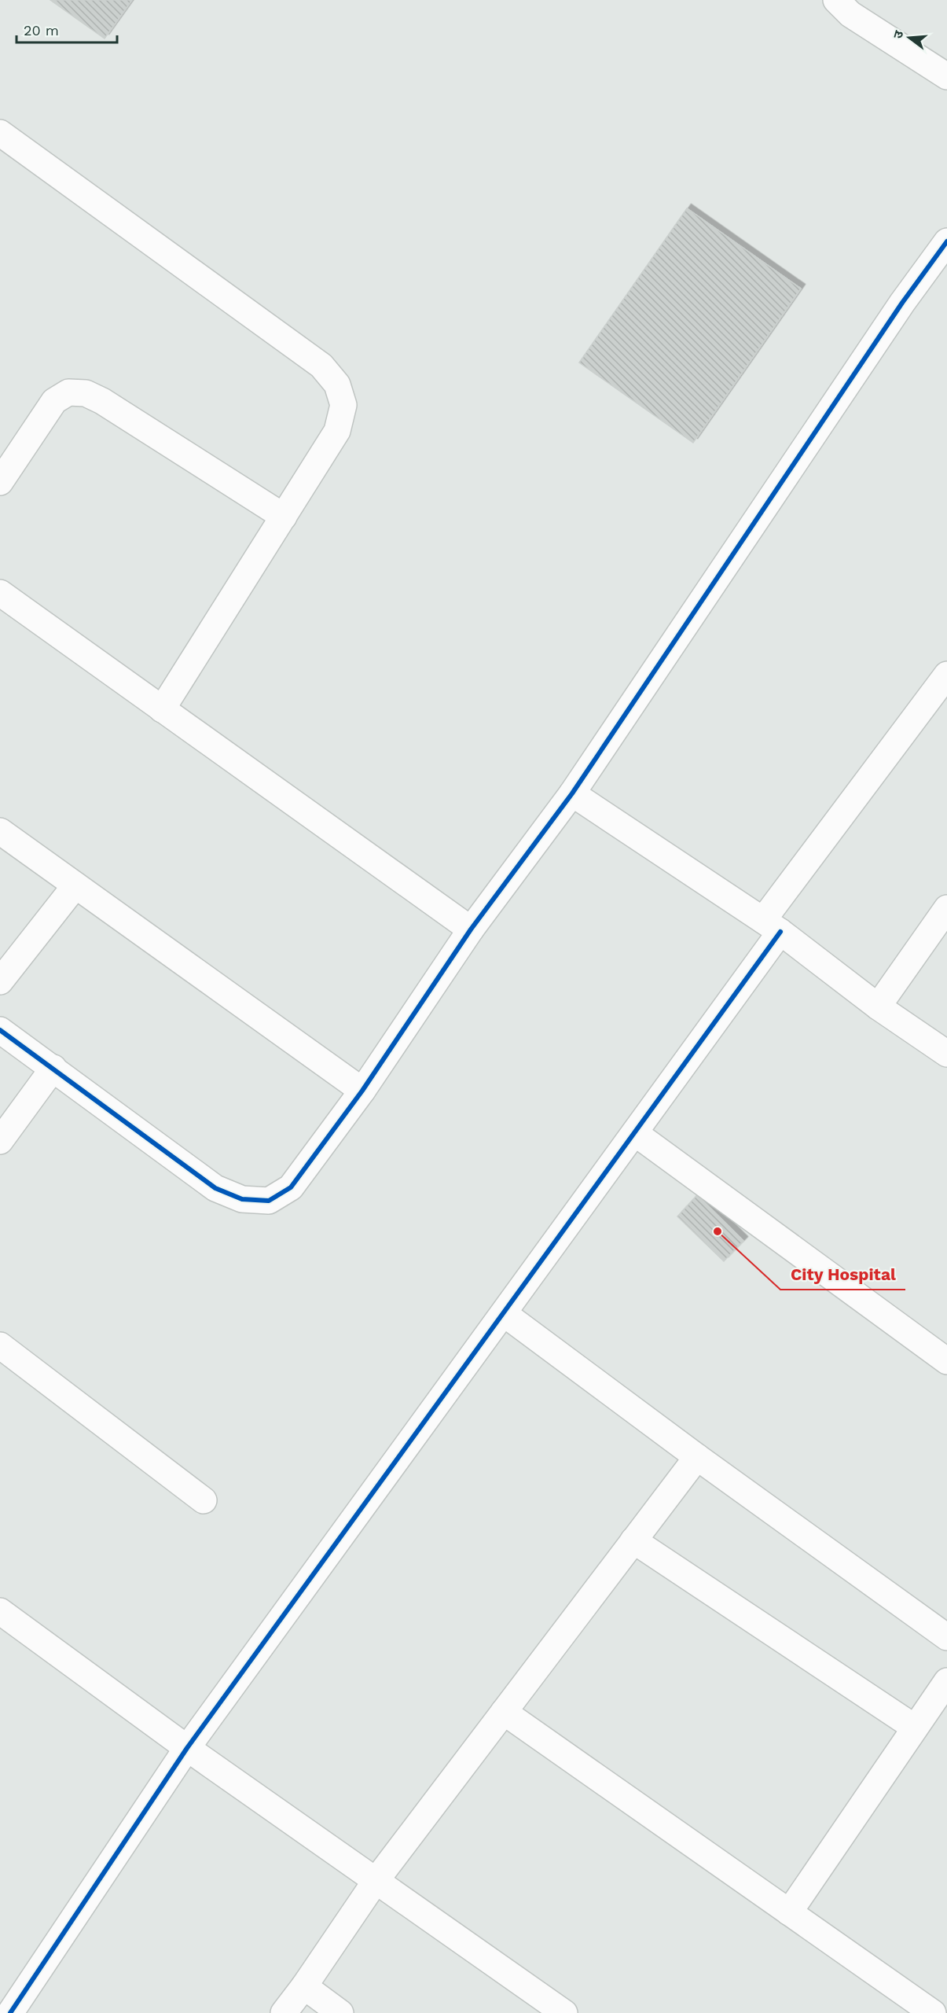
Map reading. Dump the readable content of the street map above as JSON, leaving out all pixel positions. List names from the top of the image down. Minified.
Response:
{"places":["City Hospital"],"scale_bar":"20 m","north":"left"}
